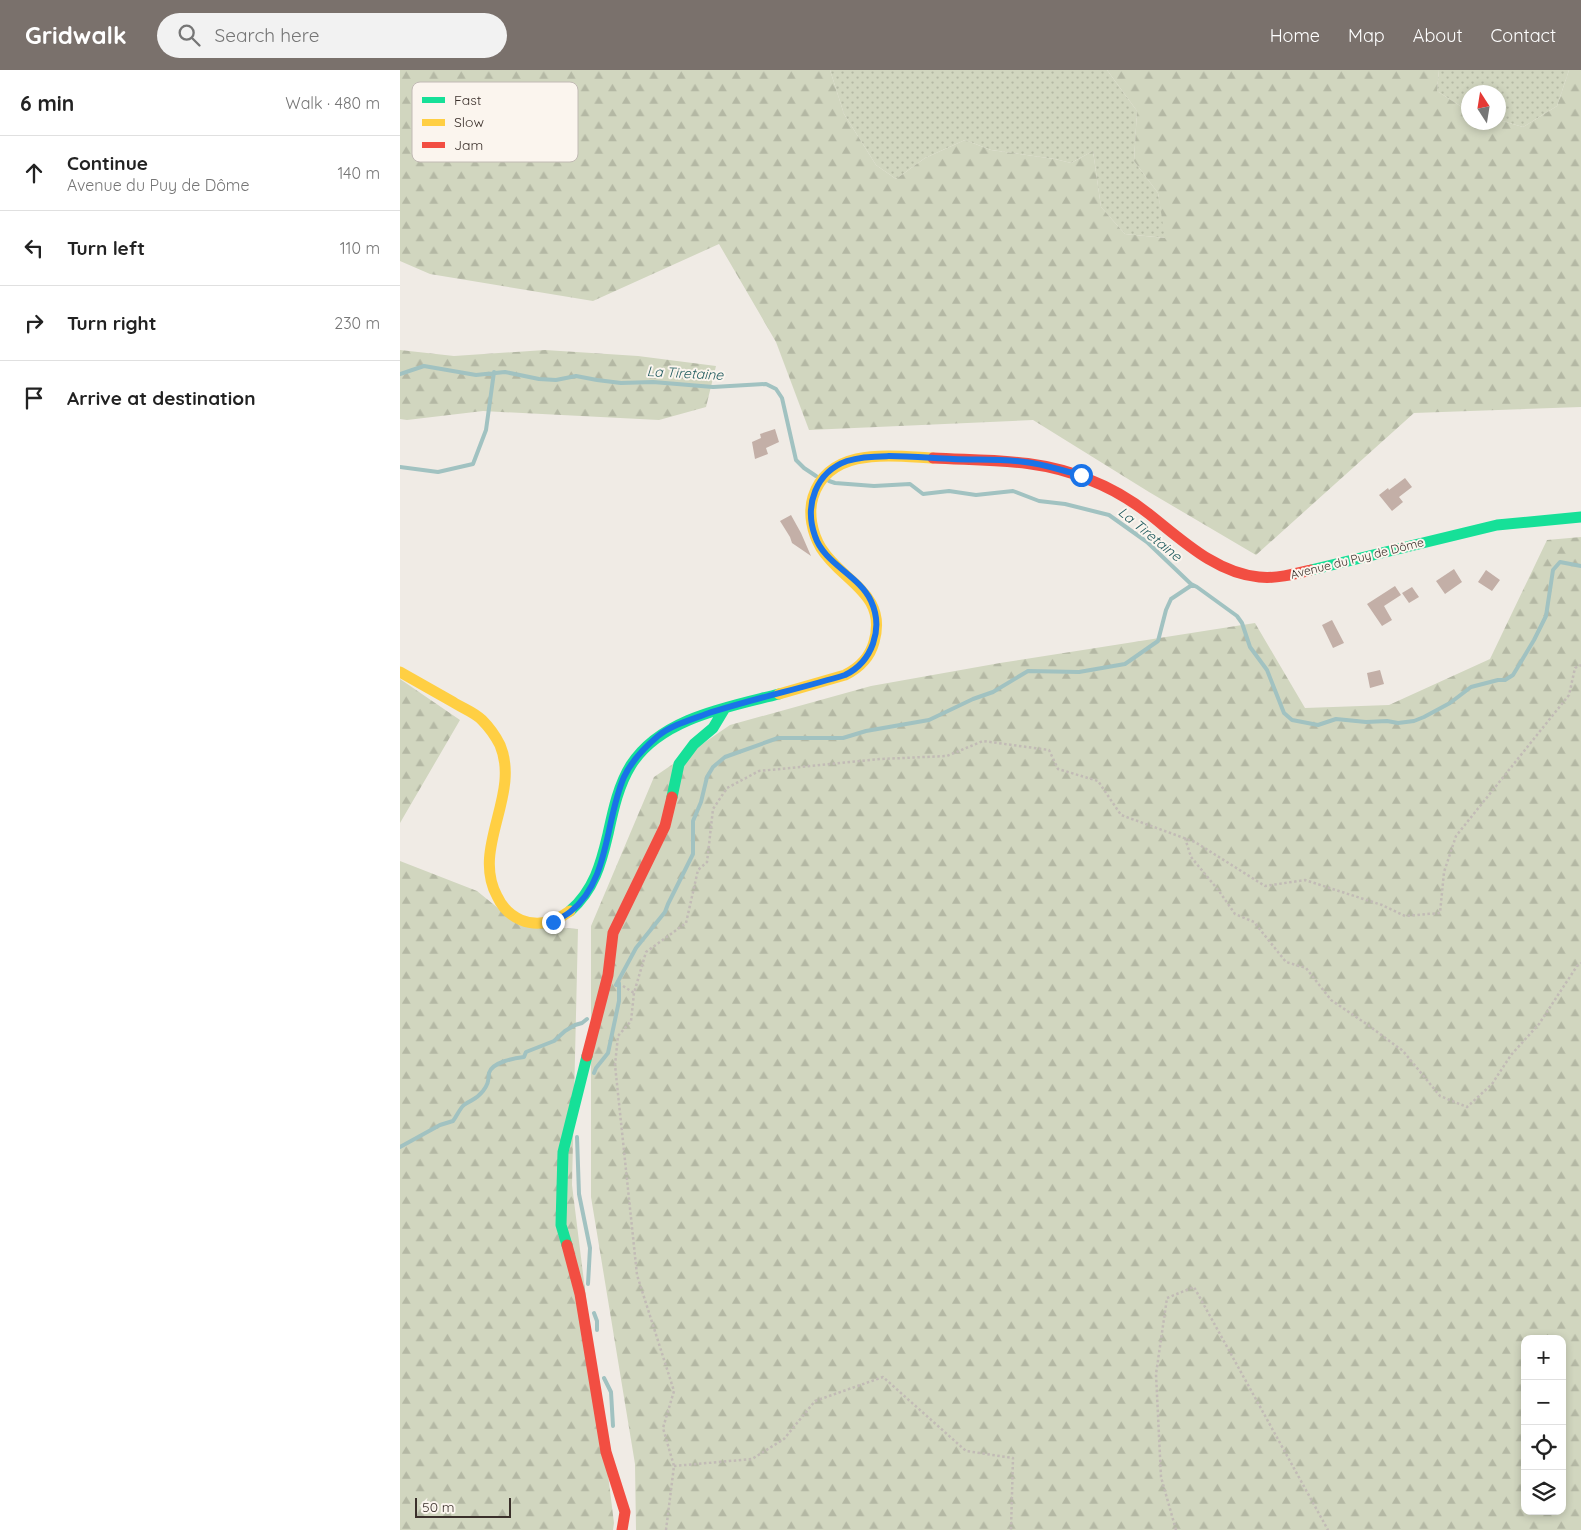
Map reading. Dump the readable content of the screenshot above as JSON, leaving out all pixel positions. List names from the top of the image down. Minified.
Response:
{"streets":{"main road":["Avenue du Puy de Dôme"]},"water":["La Tiretaine"],"legend":["Fast","Slow","Jam"],"scale_bar":"50 m","north":"top","page":{"header":"Gridwalk","search":"Search here","nav":["Home","Map","About","Contact"],"heading":["6 min","Walk · 480 m"],"list":[["Continue","Avenue du Puy de Dôme","140 m"],["Turn left","110 m"],["Turn right","230 m"],"Arrive at destination"],"map_buttons":["+","−"],"scale":"50 m"}}
